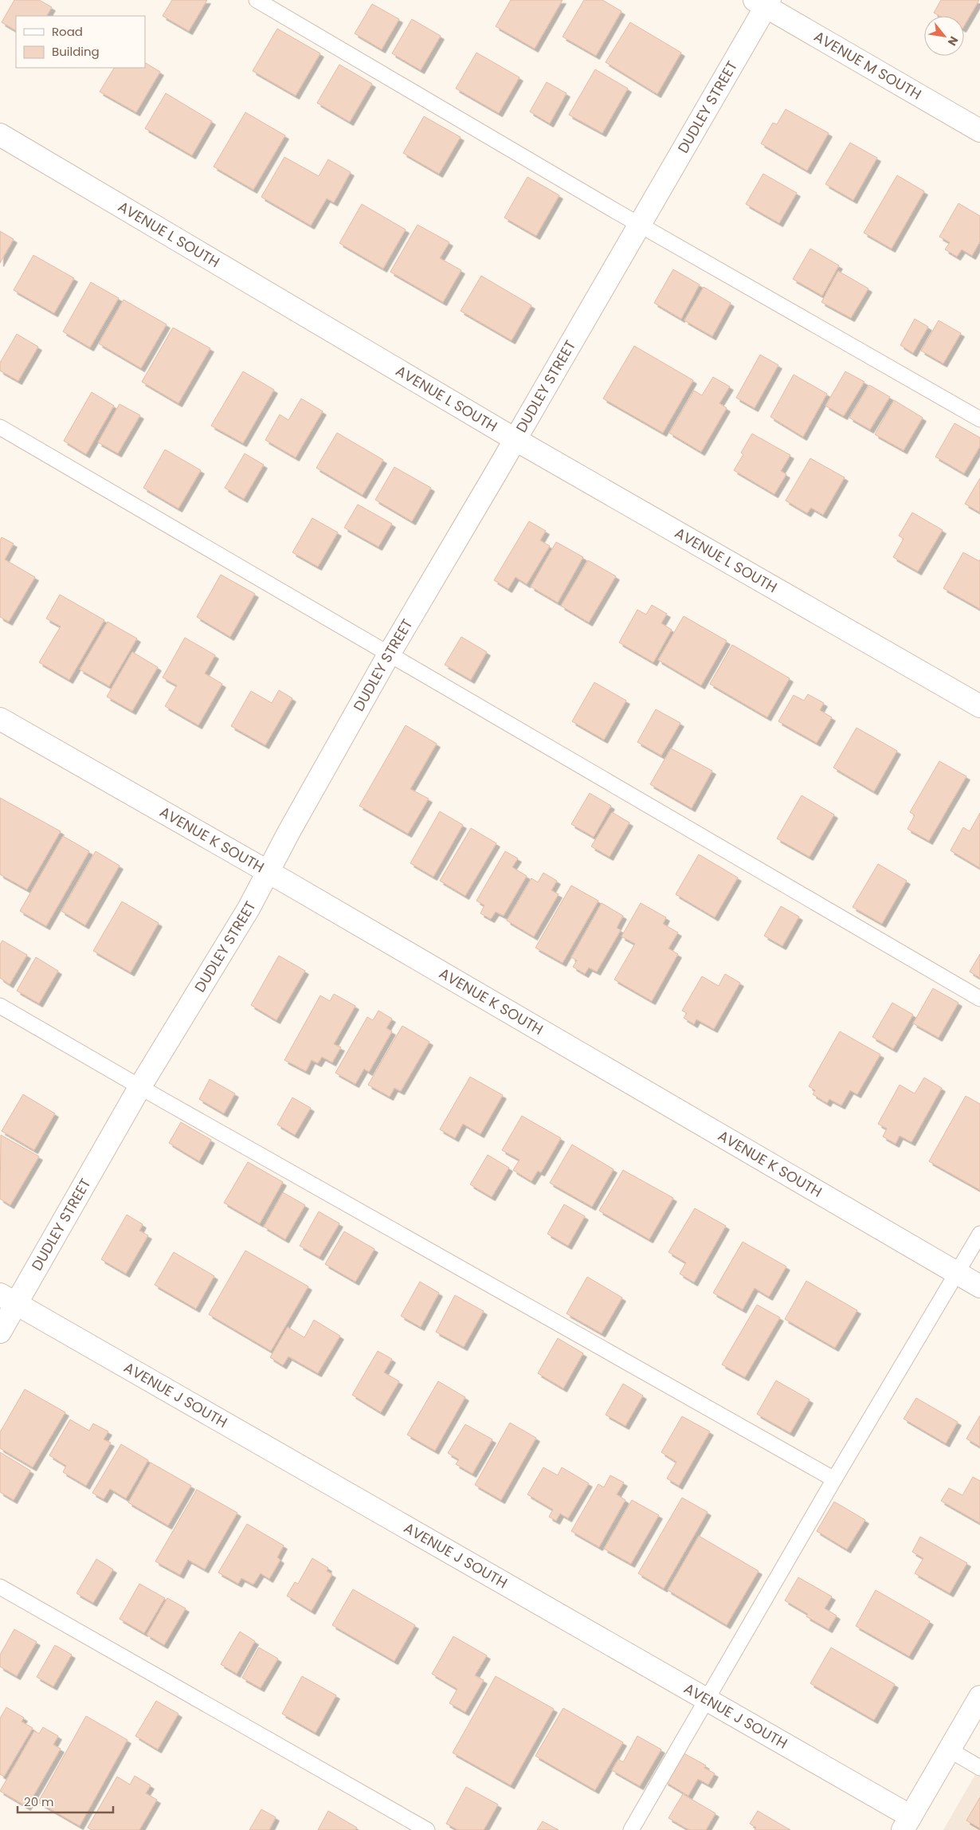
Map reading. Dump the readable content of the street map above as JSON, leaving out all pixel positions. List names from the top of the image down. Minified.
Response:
{"streets":{"street":["AVENUE M SOUTH","DUDLEY STREET","AVENUE L SOUTH","AVENUE K SOUTH","AVENUE J SOUTH"]},"crossings":[["AVENUE M SOUTH","DUDLEY STREET"],["DUDLEY STREET","AVENUE L SOUTH"],["DUDLEY STREET","AVENUE K SOUTH"],["DUDLEY STREET","AVENUE J SOUTH"]],"legend":["Road","Building"],"scale_bar":"20 m","north":"bottom right"}
